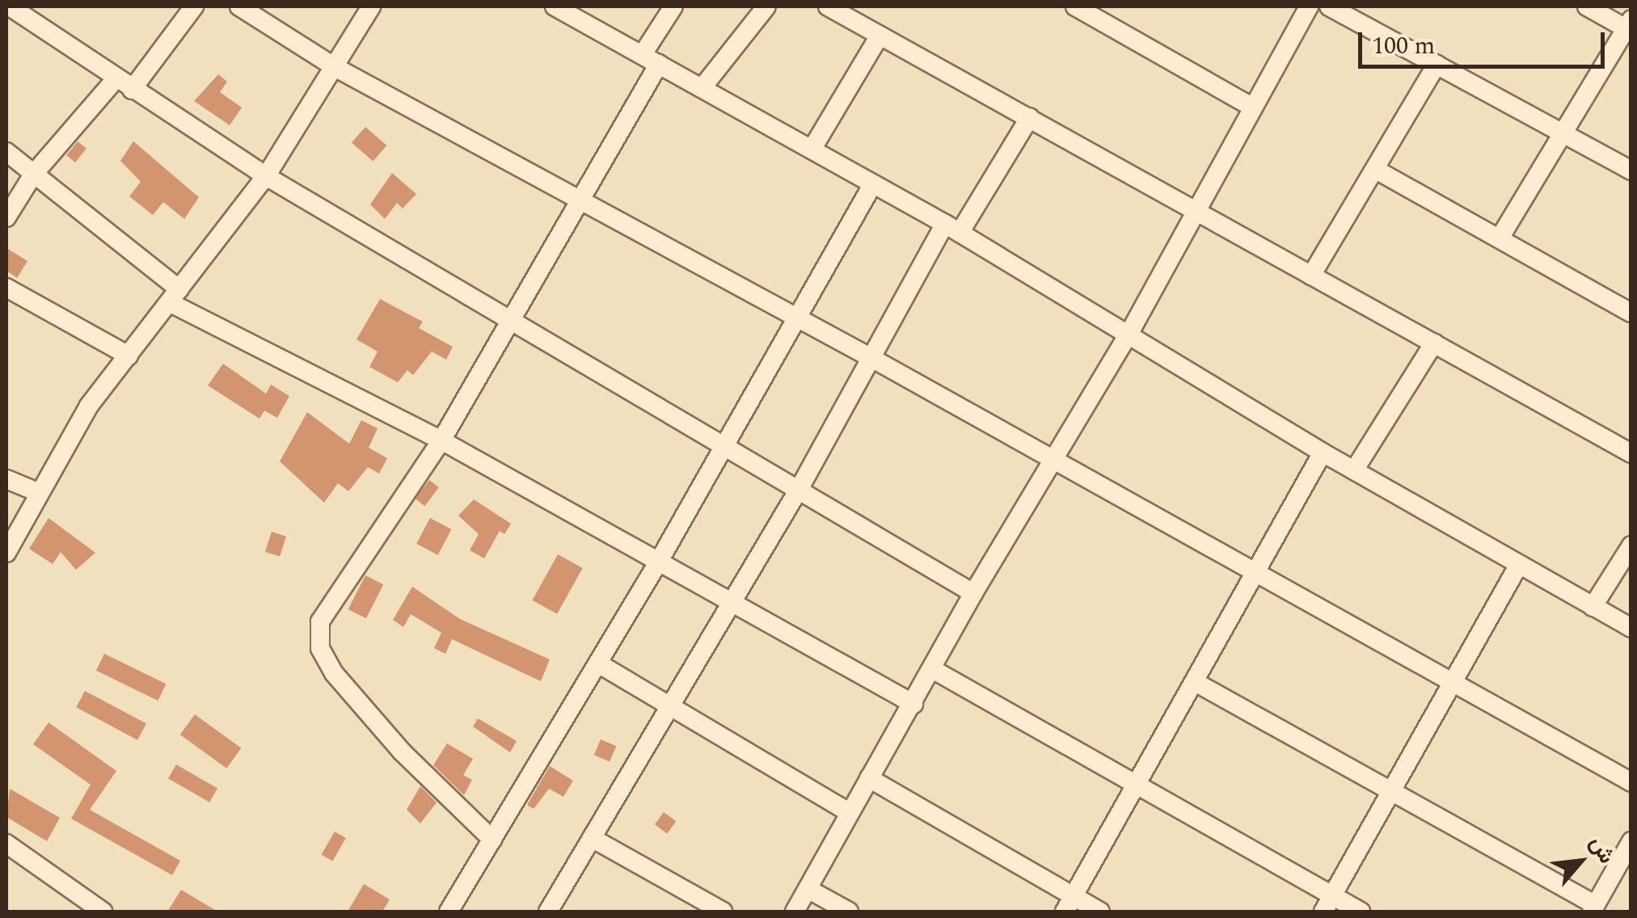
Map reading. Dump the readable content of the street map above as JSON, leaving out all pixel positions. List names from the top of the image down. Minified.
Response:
{"scale_bar":"100 m","north":"top right"}
